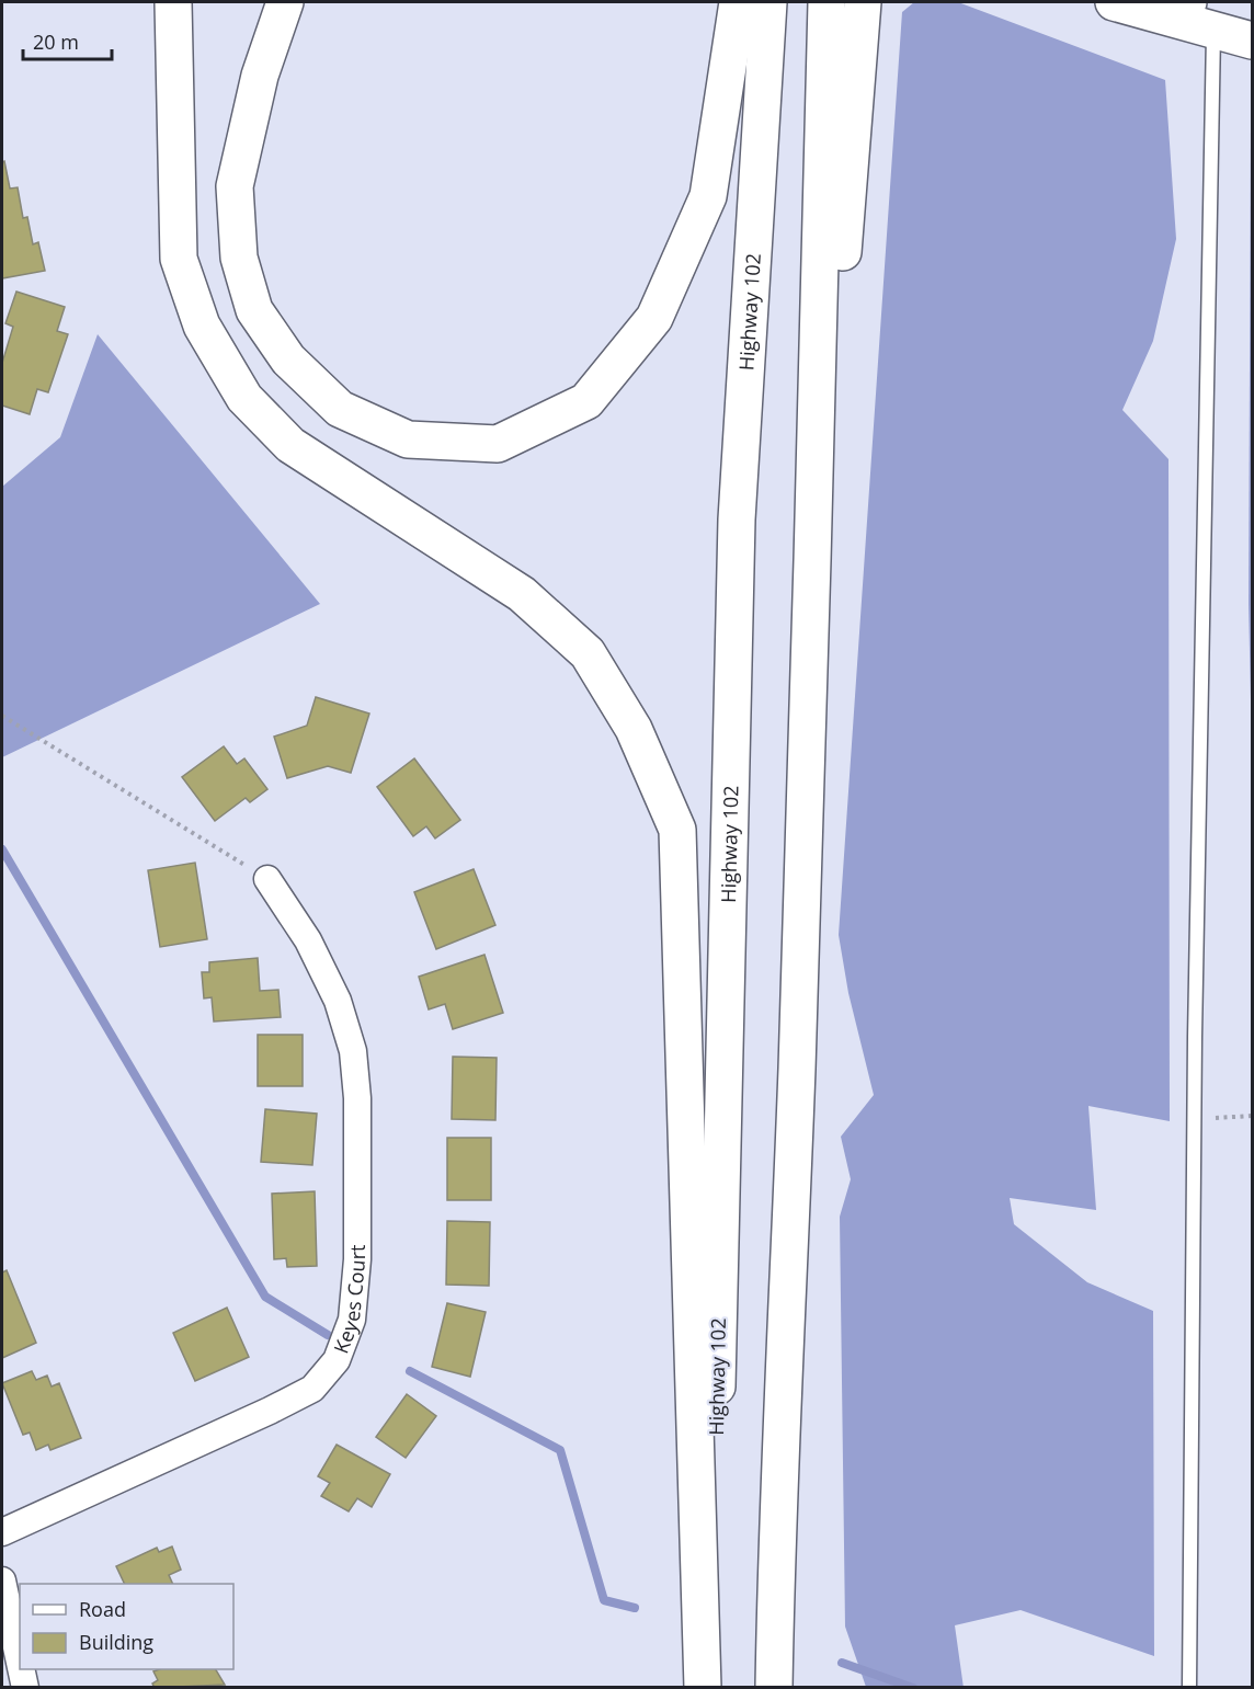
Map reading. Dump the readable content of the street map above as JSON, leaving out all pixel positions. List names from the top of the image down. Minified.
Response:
{"streets":{"main road":["Highway 102"],"street":["Keyes Court"]},"legend":["Road","Building"],"scale_bar":"20 m"}
